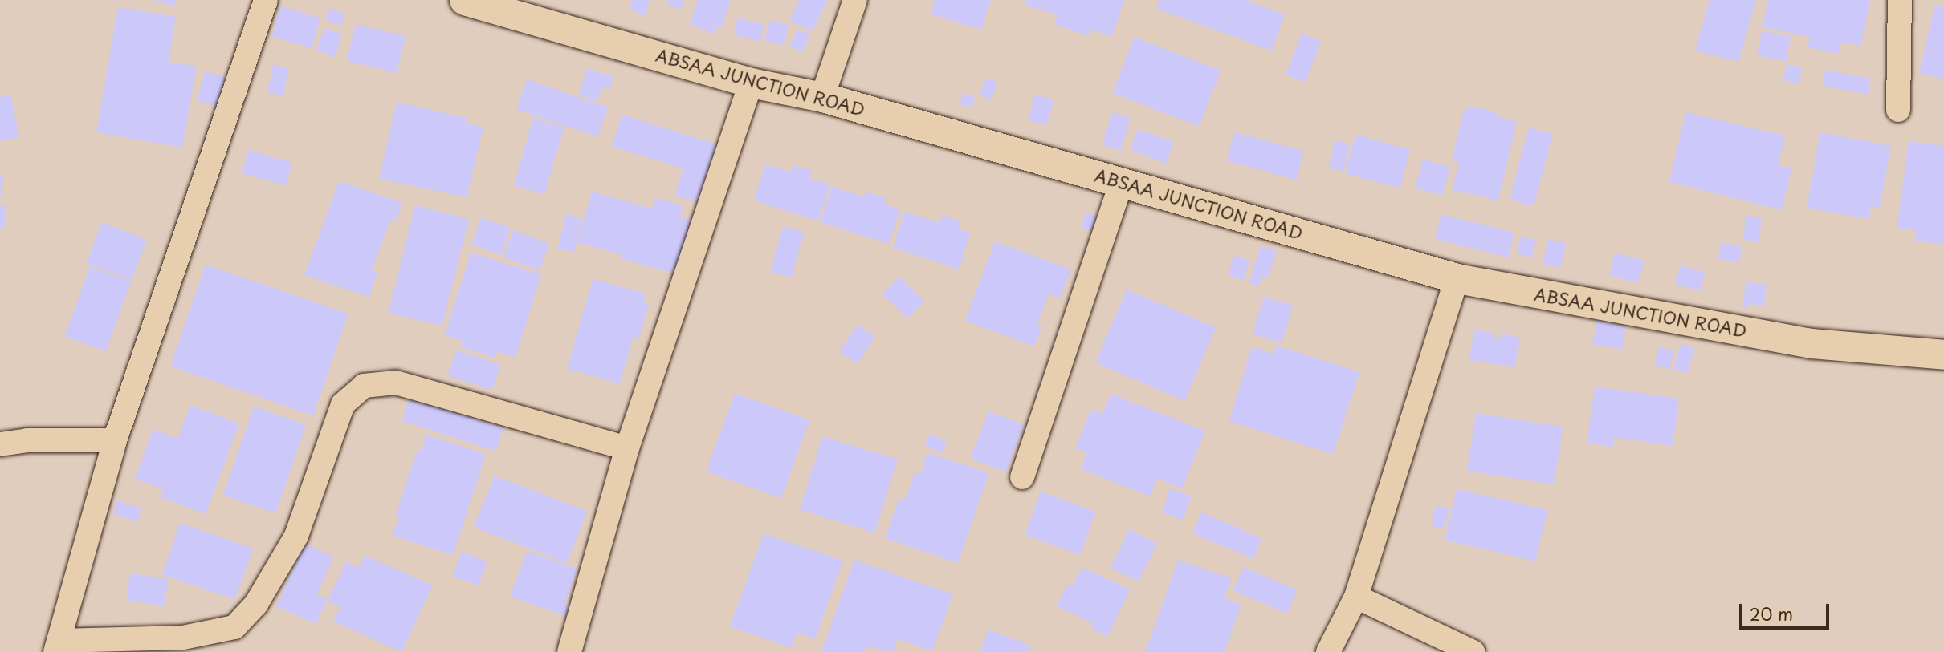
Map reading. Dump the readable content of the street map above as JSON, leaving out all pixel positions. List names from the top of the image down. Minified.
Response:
{"streets":{"street":["ABSAA JUNCTION ROAD"]},"scale_bar":"20 m"}
